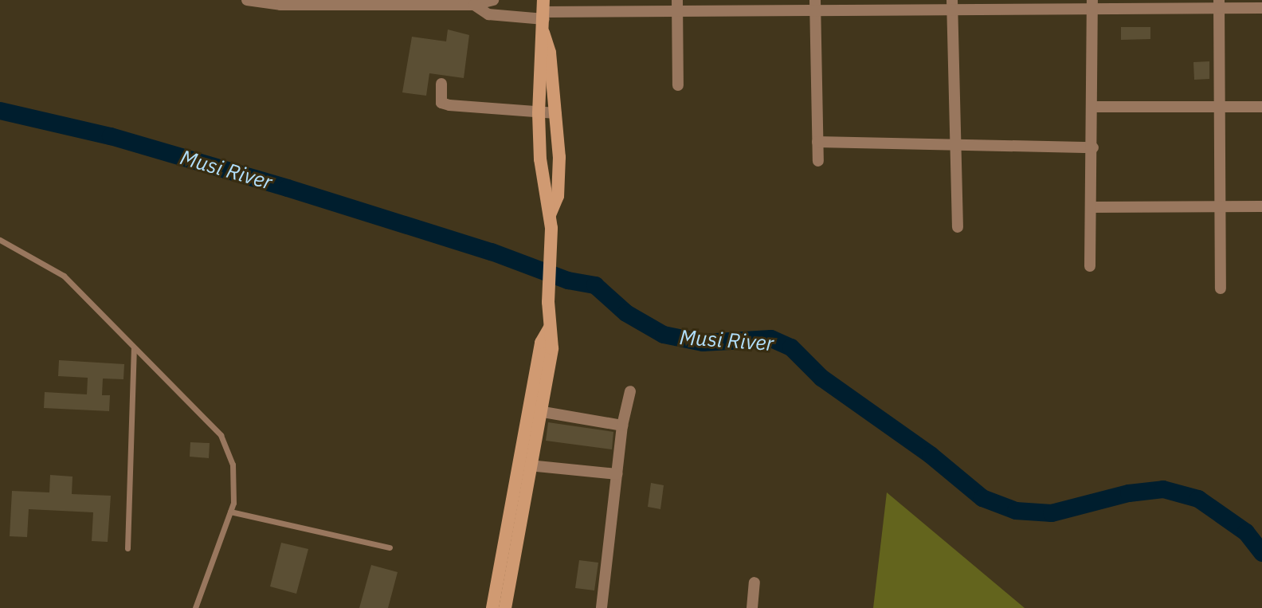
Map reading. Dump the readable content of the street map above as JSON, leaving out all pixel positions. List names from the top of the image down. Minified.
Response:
{"water":["Musi River"]}
